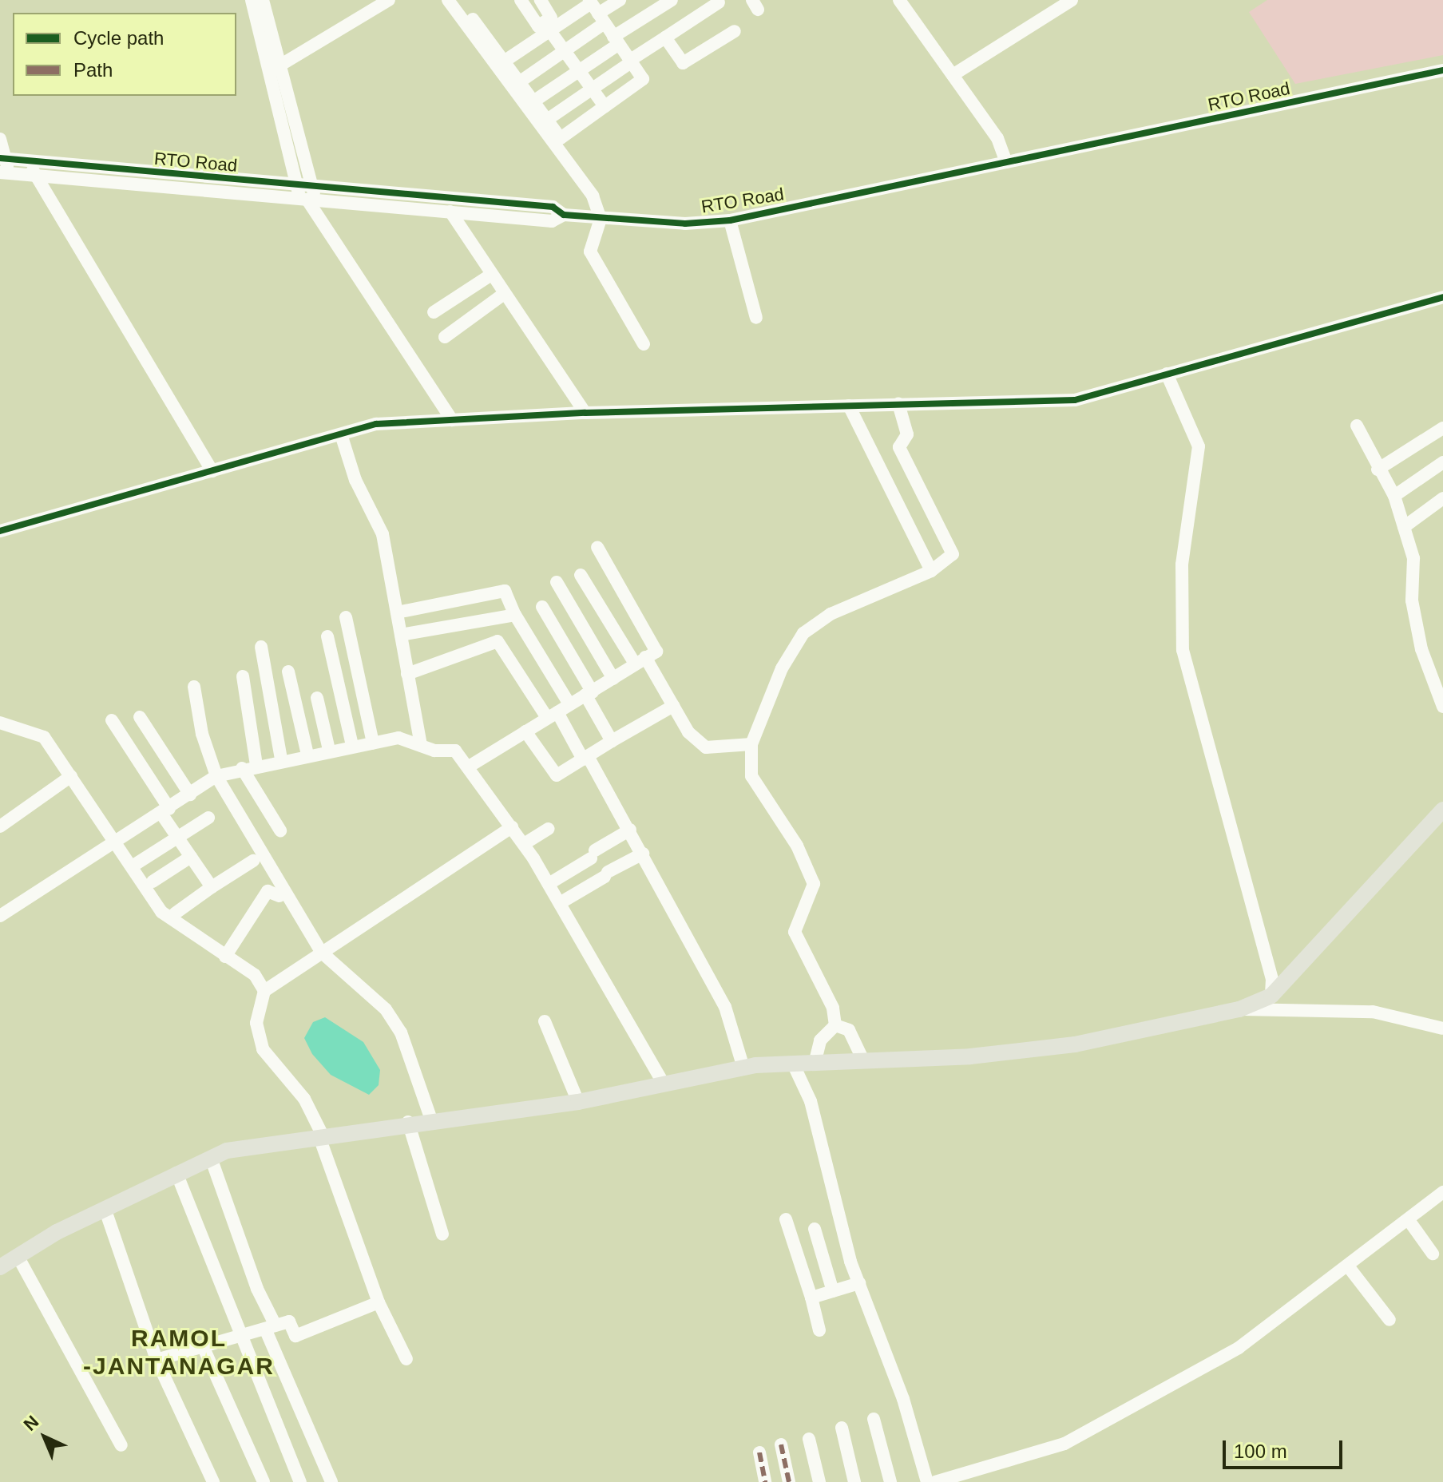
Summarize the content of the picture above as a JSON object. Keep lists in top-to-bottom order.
{
  "streets": {
    "street": ["RTO Road"]
  },
  "districts": ["RAMOL -JANTANAGAR"],
  "legend": ["Cycle path", "Path"],
  "scale_bar": "100 m",
  "north": "top left"
}
